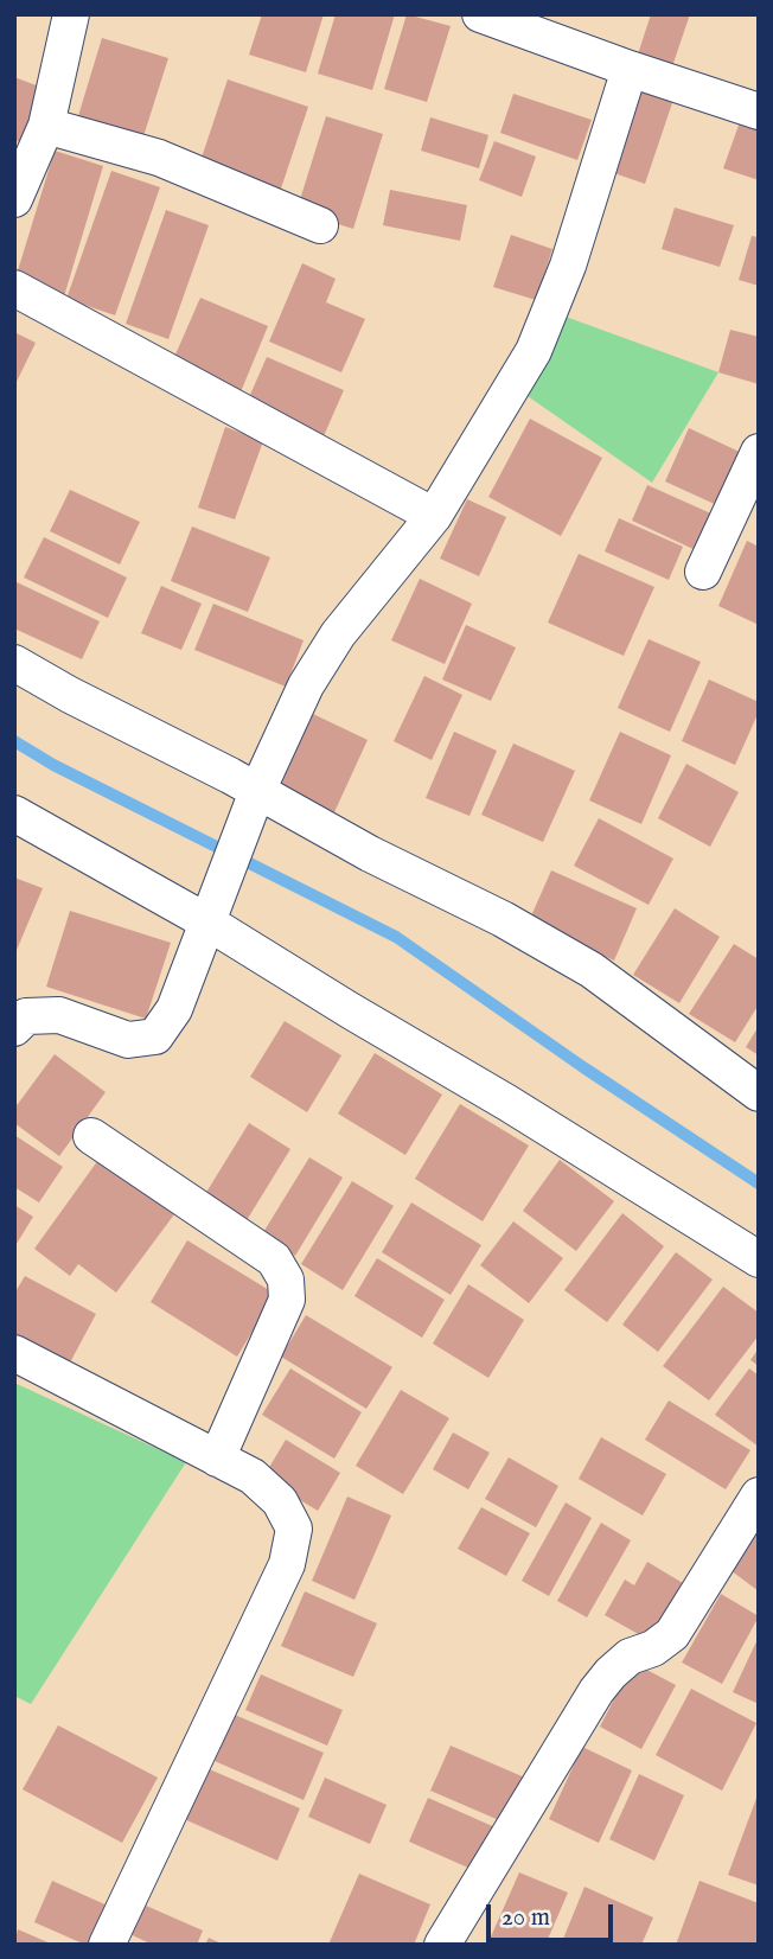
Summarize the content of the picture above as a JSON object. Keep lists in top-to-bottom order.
{
  "scale_bar": "20 m"
}
